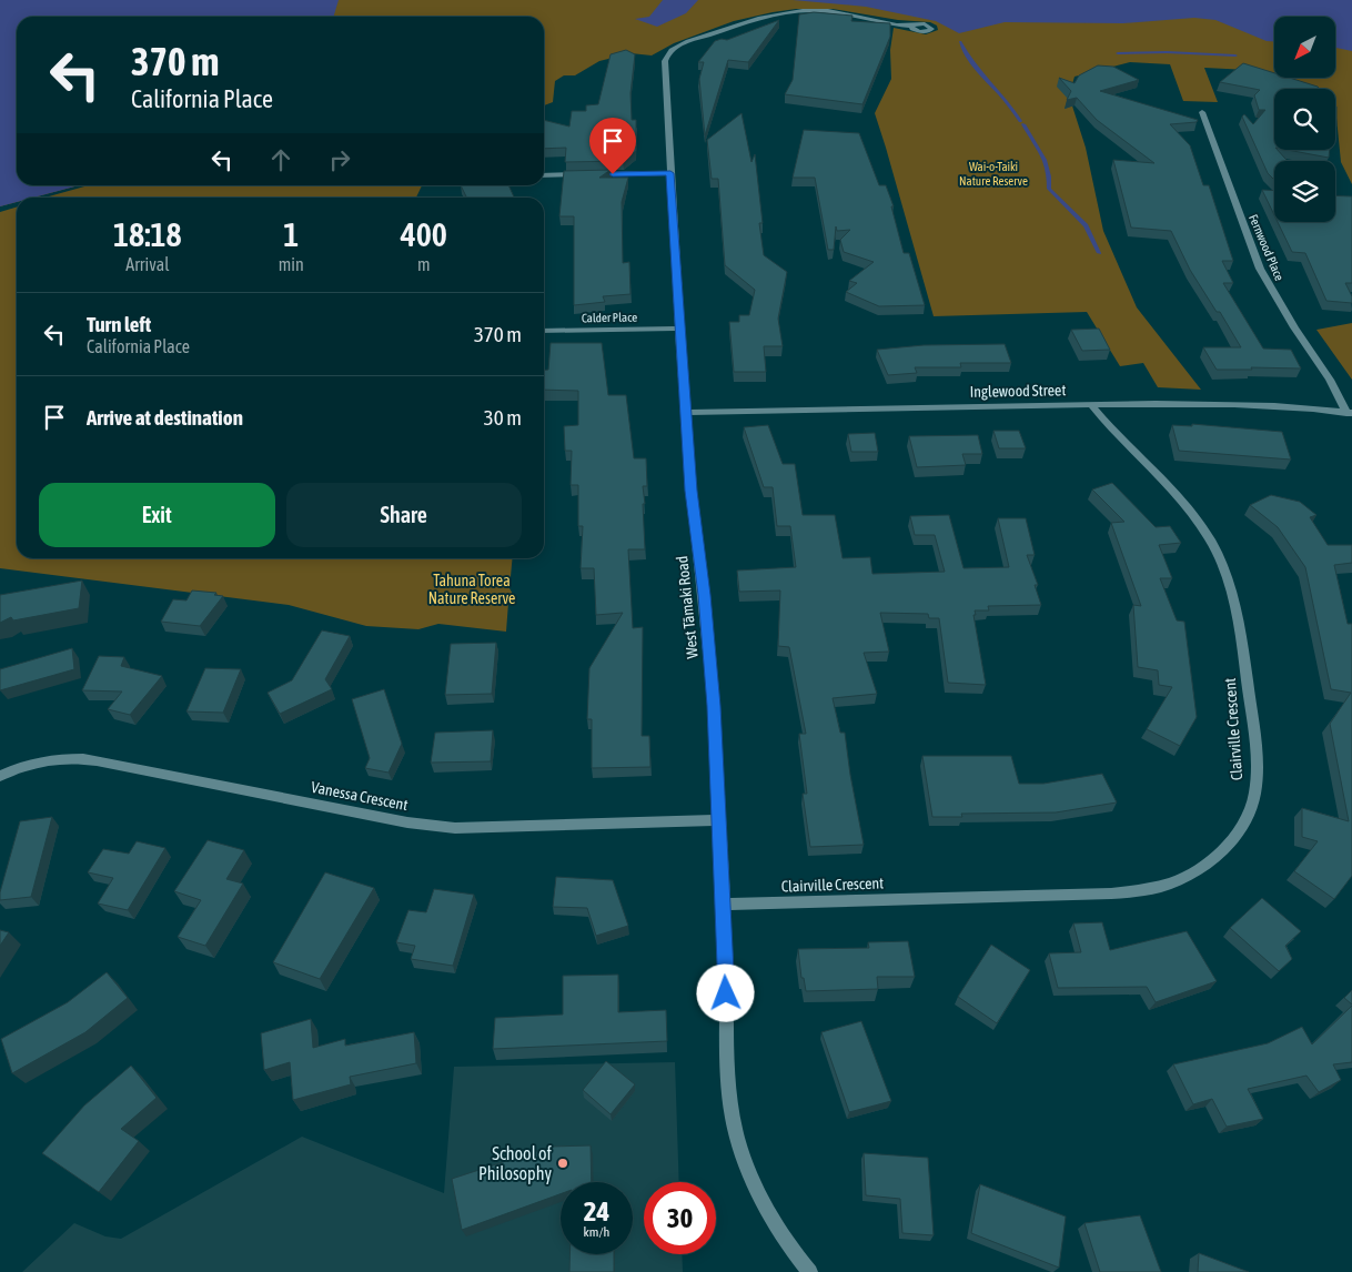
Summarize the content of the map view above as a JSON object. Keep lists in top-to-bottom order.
{
  "streets": {
    "street": [
      "Fernwood Place",
      "Calder Place",
      "Inglewood Street",
      "West Tāmaki Road",
      "Clairville Crescent",
      "Vanessa Crescent"
    ]
  },
  "crossings": [
    ["Fernwood Place", "Inglewood Street"],
    ["Calder Place", "West Tāmaki Road"],
    ["Inglewood Street", "West Tāmaki Road"],
    ["Inglewood Street", "Clairville Crescent"],
    ["West Tāmaki Road", "Clairville Crescent"],
    ["West Tāmaki Road", "Vanessa Crescent"]
  ],
  "parks": ["Wai-o-Taiki Nature Reserve", "Tahuna Torea Nature Reserve"],
  "places": ["School of Philosophy"],
  "north": "bottom left",
  "page": {
    "turn": ["370 m", "California Place"],
    "eta": [
      "18:18",
      "Arrival",
      "1",
      "min",
      "400",
      "m"
    ],
    "list": [
      {
        "name": "Turn left",
        "note": "California Place",
        "value": "370 m"
      },
      {
        "name": "Arrive at destination",
        "value": "30 m"
      }
    ],
    "buttons": ["Exit", "Share"],
    "speed": "24 km/h",
    "limit": "30"
  }
}
